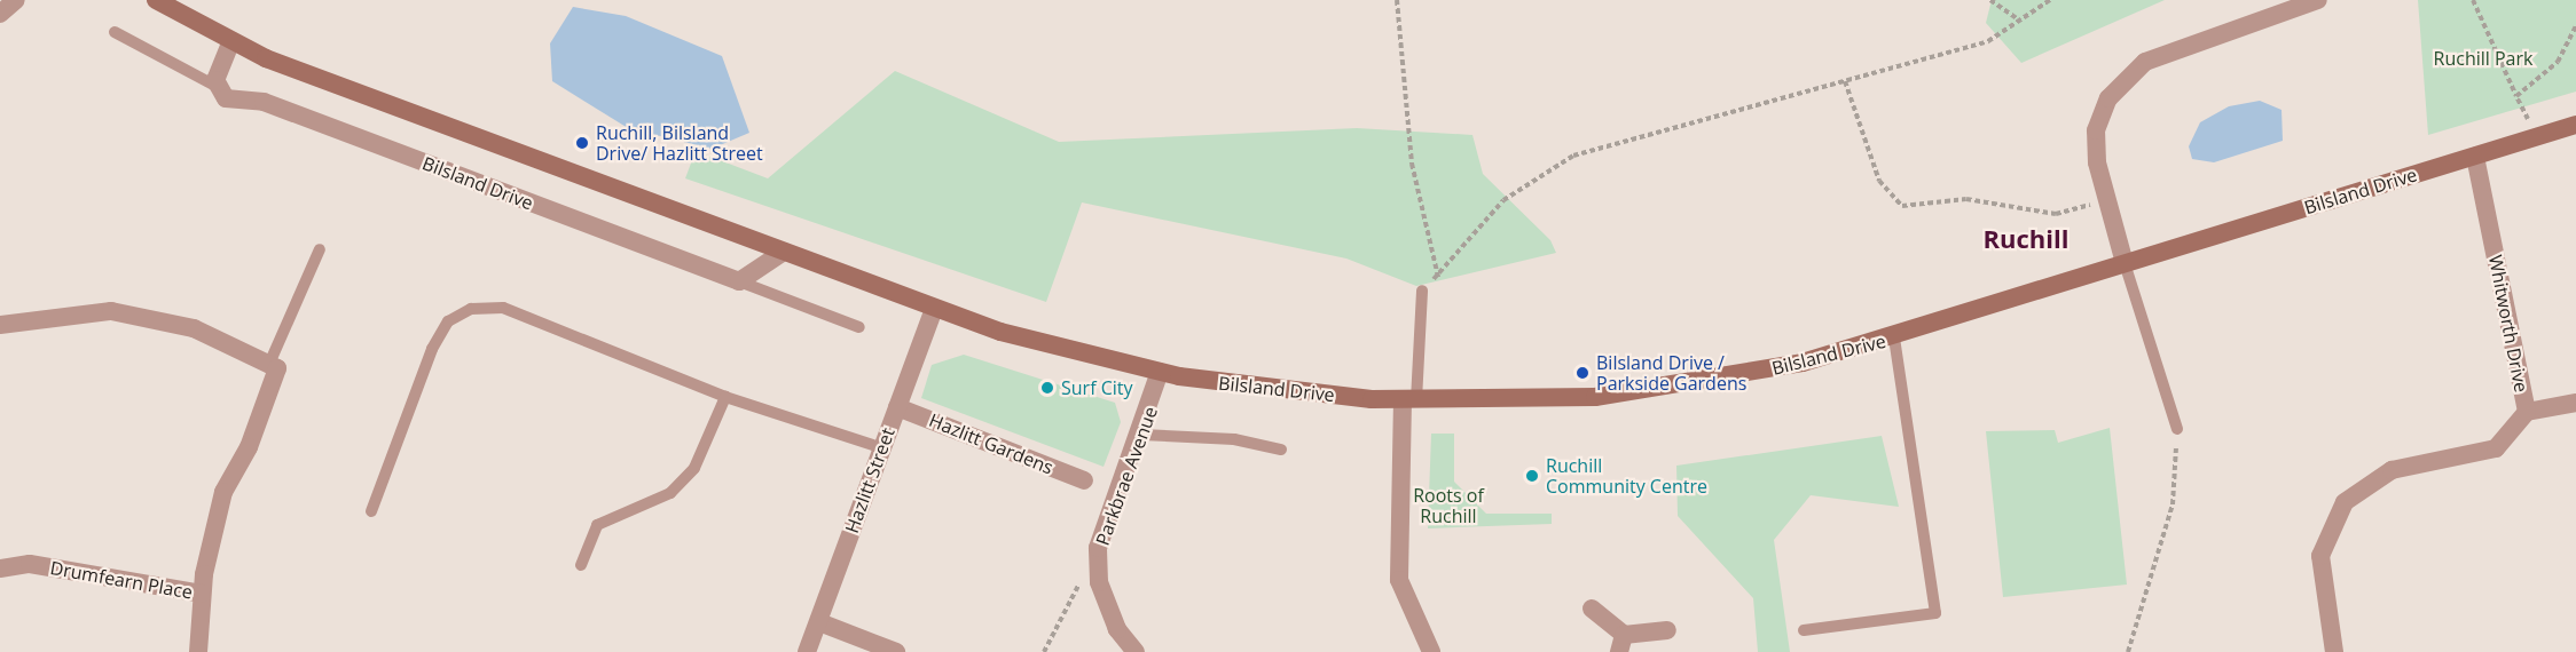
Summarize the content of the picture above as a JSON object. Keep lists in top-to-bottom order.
{
  "streets": {
    "main road": ["Bilsland Drive"],
    "street": [
      "Whitworth Drive",
      "Hazlitt Gardens",
      "Parkbrae Avenue",
      "Hazlitt Street",
      "Drumfearn Place"
    ]
  },
  "crossings": [
    ["Bilsland Drive", "Whitworth Drive"],
    ["Bilsland Drive", "Parkbrae Avenue"],
    ["Bilsland Drive", "Hazlitt Street"],
    ["Hazlitt Gardens", "Hazlitt Street"]
  ],
  "districts": ["Ruchill"],
  "parks": ["Ruchill Park", "Roots of Ruchill"],
  "places": [
    "Ruchill, Bilsland Drive/ Hazlitt Street",
    "Bilsland Drive / Parkside Gardens",
    "Surf City",
    "Ruchill Community Centre"
  ]
}
